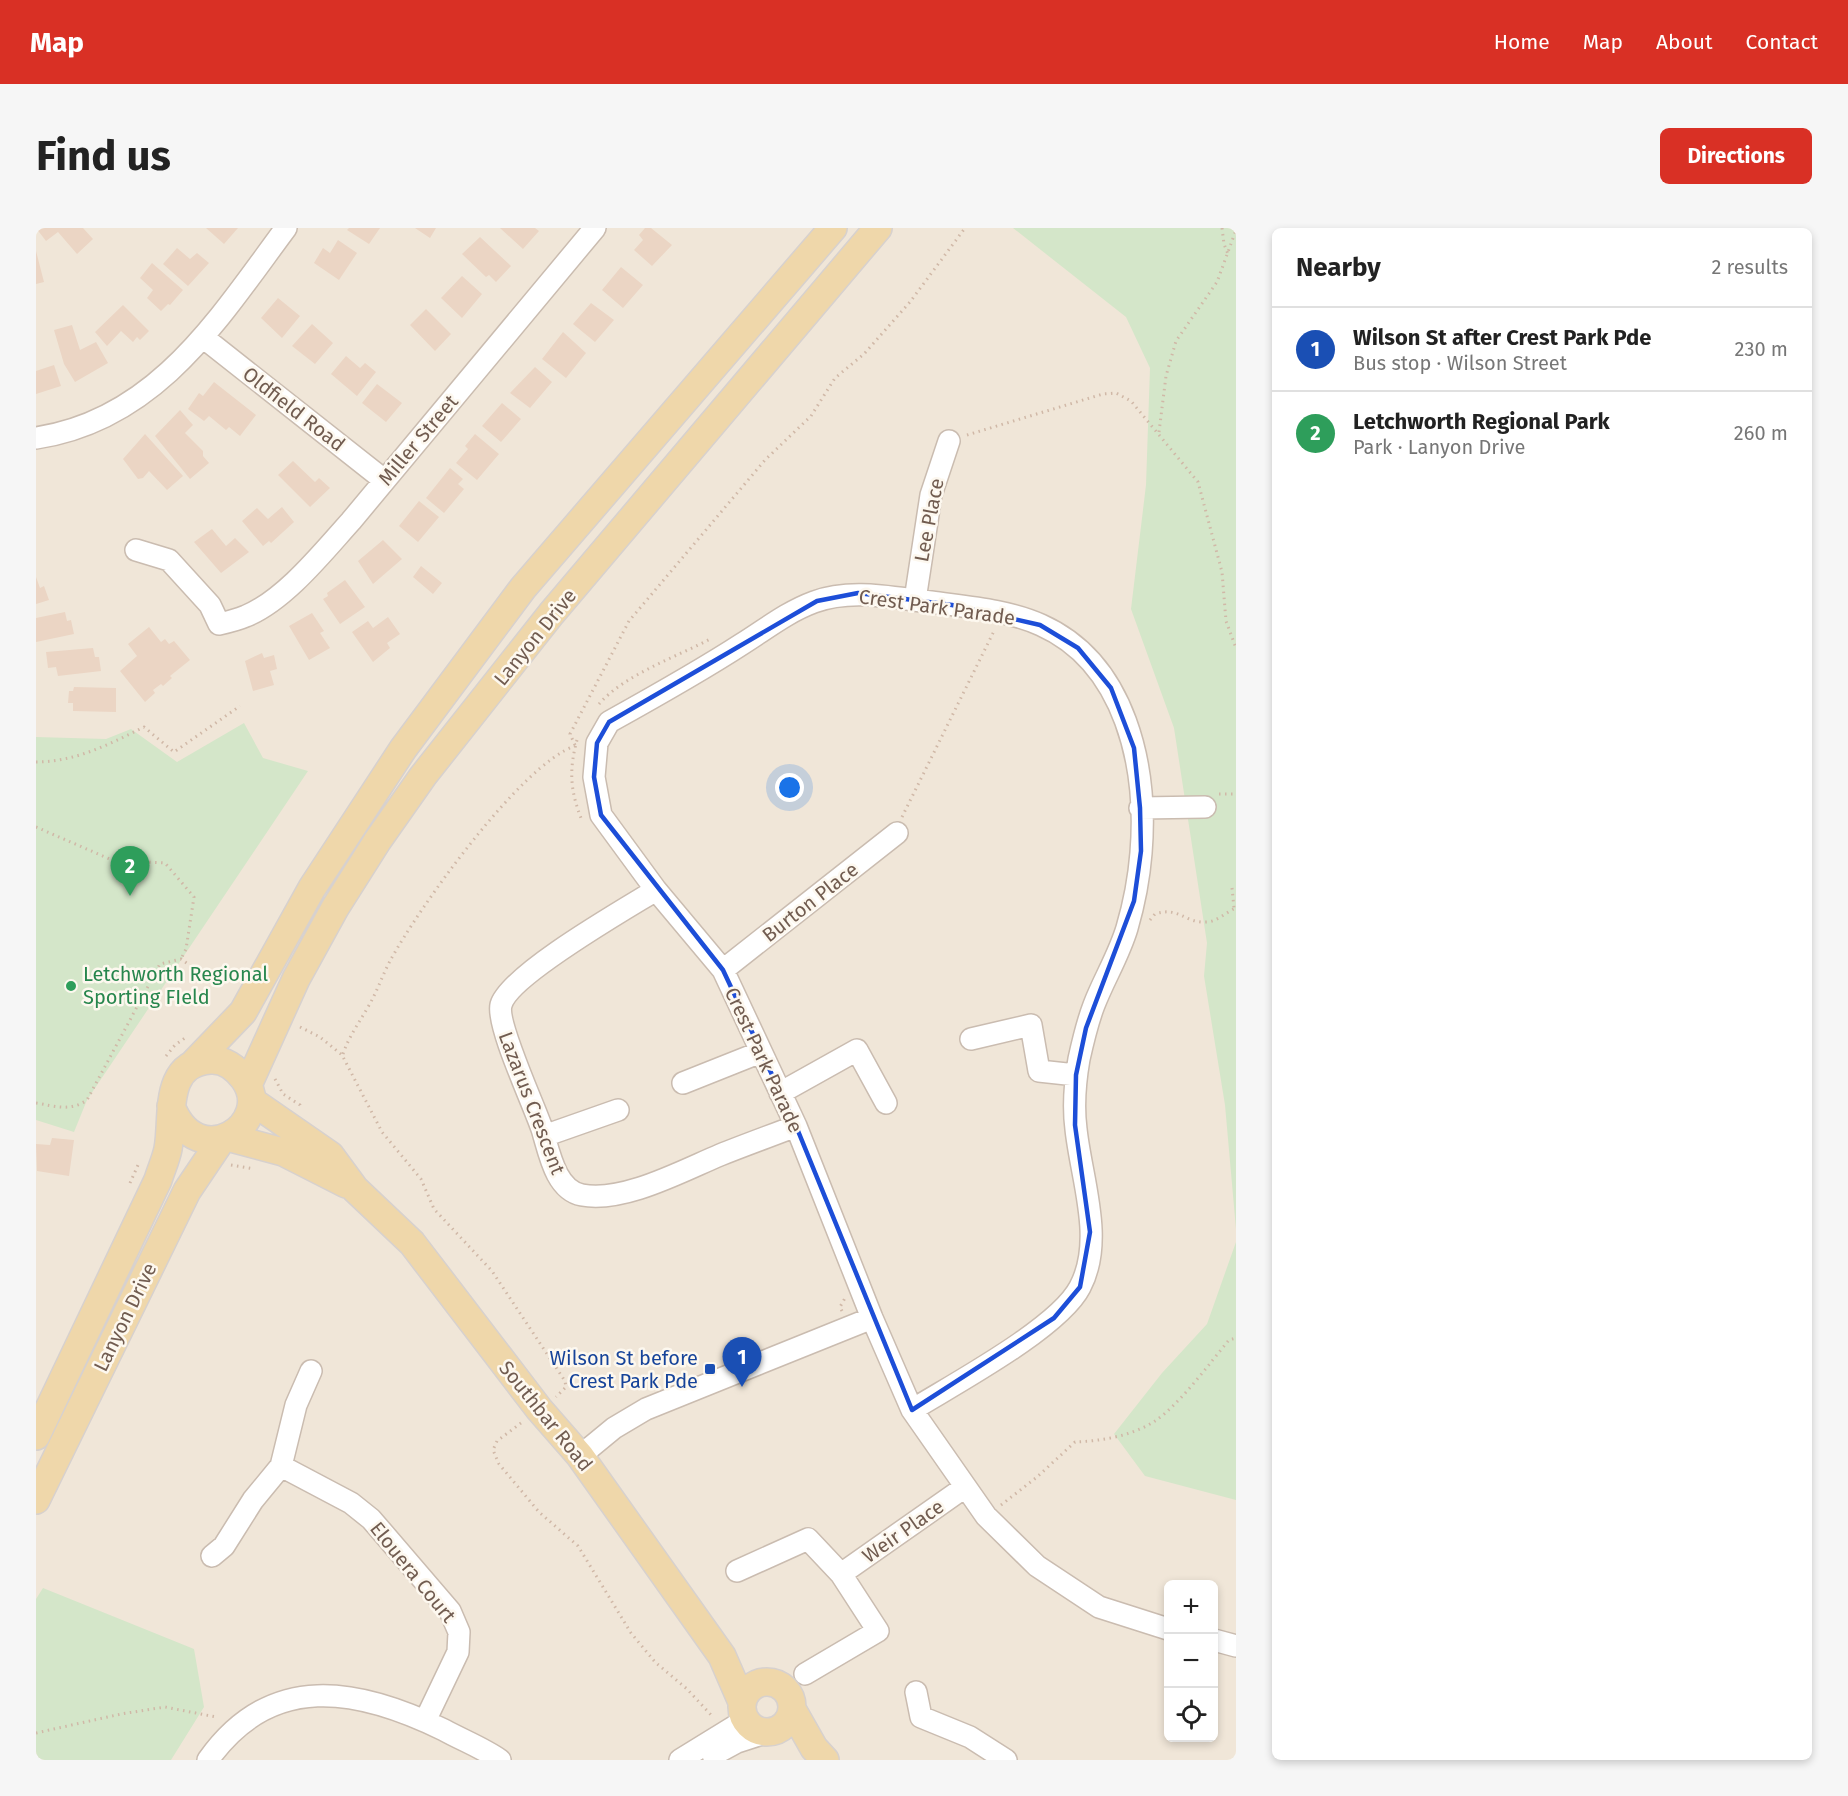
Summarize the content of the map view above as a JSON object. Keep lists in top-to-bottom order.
{
  "streets": {
    "main road": ["Lanyon Drive", "Southbar Road"],
    "street": [
      "Oldfield Road",
      "Miller Street",
      "Lee Place",
      "Crest Park Parade",
      "Burton Place",
      "Lazarus Crescent",
      "Weir Place",
      "Elouera Court"
    ]
  },
  "crossings": [
    ["Oldfield Road", "Miller Street"],
    ["Lee Place", "Crest Park Parade"],
    ["Crest Park Parade", "Burton Place"],
    ["Crest Park Parade", "Lazarus Crescent"],
    ["Crest Park Parade", "Weir Place"],
    ["Lanyon Drive", "Southbar Road"]
  ],
  "places": {
    "other": ["Letchworth Regional Sporting FIeld"],
    "transit": ["Wilson St before Crest Park Pde"]
  },
  "page": {
    "header": "Map",
    "nav": [
      "Home",
      "Map",
      "About",
      "Contact"
    ],
    "buttons": "Directions",
    "title": "Find us",
    "heading": ["Nearby", "2 results"],
    "list": [
      {
        "mark": "1",
        "name": "Wilson St after Crest Park Pde",
        "note": "Bus stop · Wilson Street",
        "value": "230 m"
      },
      {
        "mark": "2",
        "name": "Letchworth Regional Park",
        "note": "Park · Lanyon Drive",
        "value": "260 m"
      }
    ],
    "pins": ["2", "1"],
    "map_buttons": ["+", "−"]
  }
}
